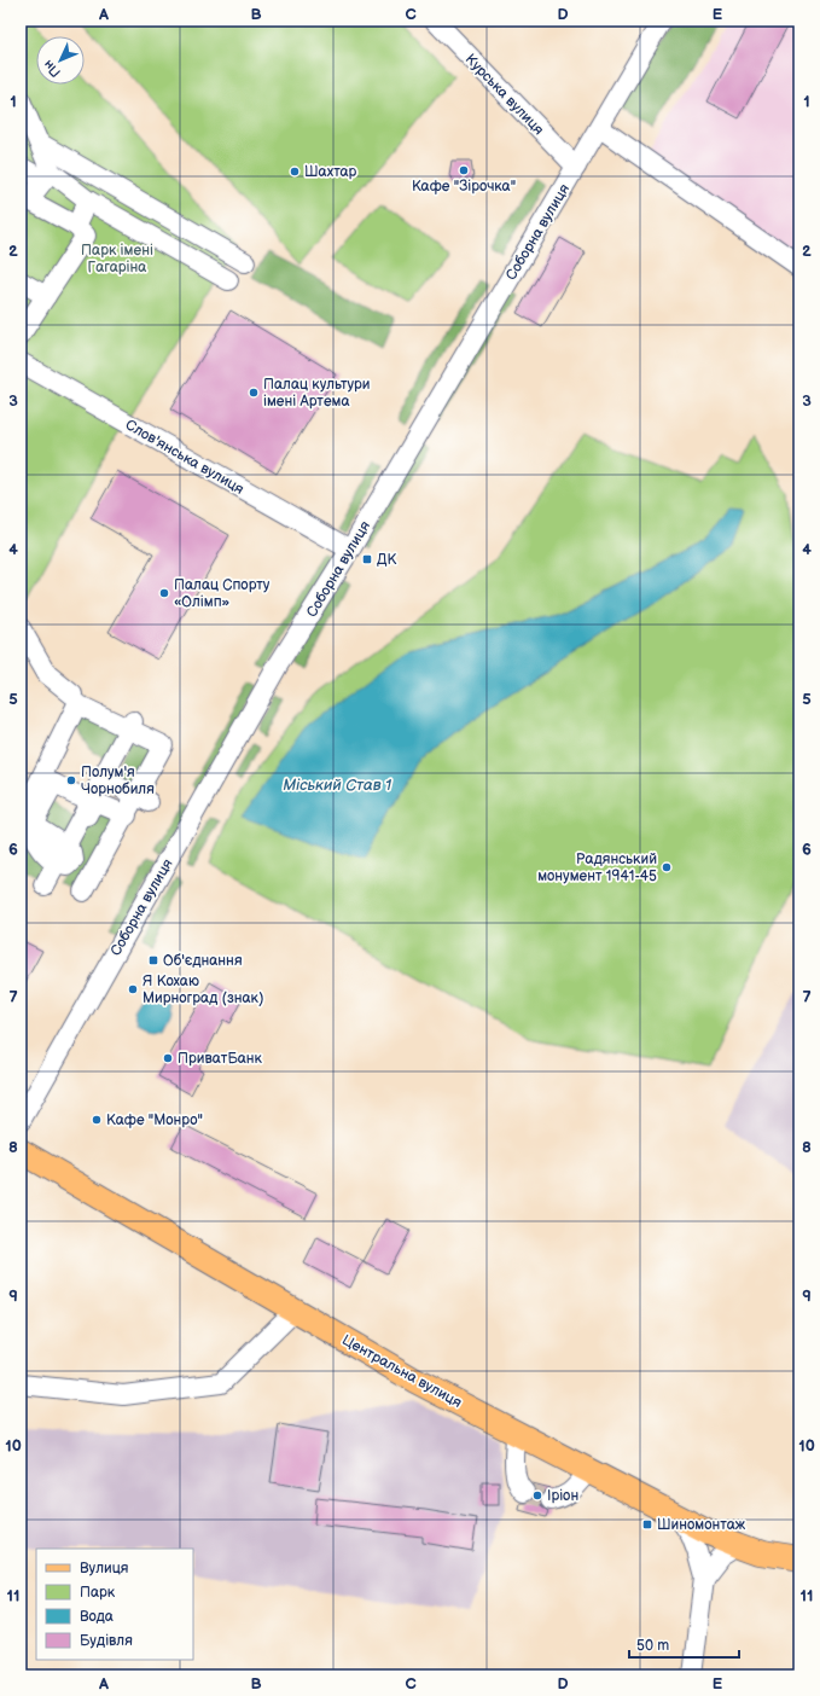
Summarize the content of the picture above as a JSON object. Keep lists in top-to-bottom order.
{
  "streets": {
    "main road": ["Центральна вулиця"],
    "street": ["Курська вулиця", "Соборна вулиця", "Слов'янська вулиця"]
  },
  "crossings": [
    ["Курська вулиця", "Соборна вулиця"],
    ["Соборна вулиця", "Слов'янська вулиця"]
  ],
  "water": ["Міський Став 1"],
  "parks": ["Парк імені Гагаріна"],
  "places": {
    "other": [
      "Кафе \"Зірочка\"",
      "Шахтар",
      "Палац культури імені Артема",
      "Палац Спорту «Олімп»",
      "Полум'я Чорнобиля",
      "Радянський монумент 1941-45",
      "Я Кохаю Мирноград (знак)",
      "ПриватБанк",
      "Кафе \"Монро\"",
      "Іріон"
    ],
    "transit": ["ДК", "Об'єднання", "Шиномонтаж"]
  },
  "legend": [
    "Вулиця",
    "Парк",
    "Вода",
    "Будівля"
  ],
  "scale_bar": "50 m",
  "north": "bottom left",
  "grid": {
    "columns": [
      "A",
      "B",
      "C",
      "D",
      "E"
    ],
    "rows": [
      "1",
      "2",
      "3",
      "4",
      "5",
      "6",
      "7",
      "8",
      "9",
      "10",
      "11"
    ]
  }
}
